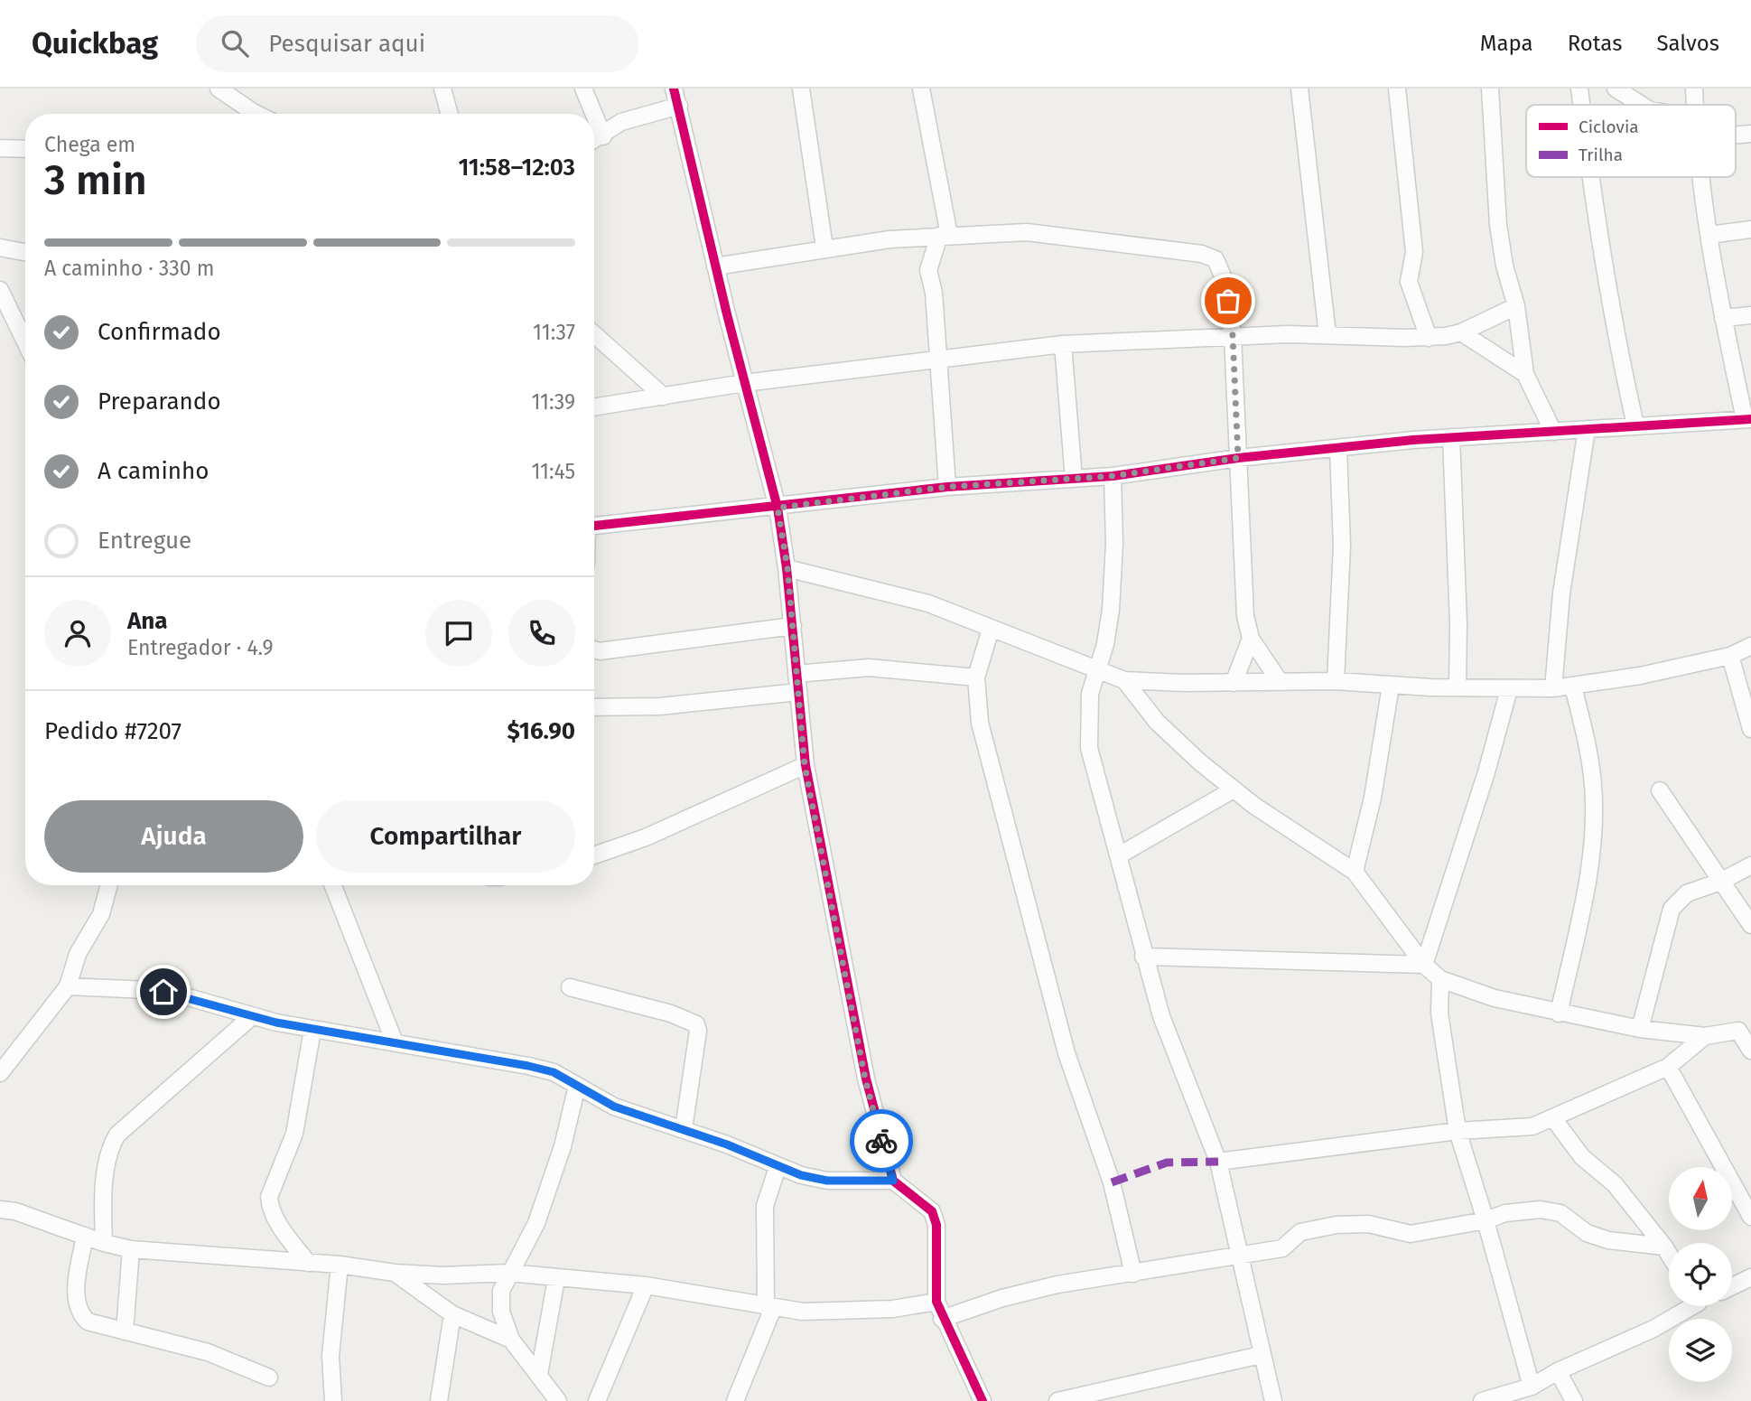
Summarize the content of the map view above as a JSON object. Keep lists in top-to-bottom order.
{
  "legend": ["Ciclovia", "Trilha"],
  "north": "top",
  "page": {
    "header": "Quickbag",
    "search": "Pesquisar aqui",
    "nav": ["Mapa", "Rotas", "Salvos"],
    "heading": ["3 min", "Chega em", "11:58–12:03"],
    "panel": [
      "Ana",
      "Entregador · 4.9",
      "Pedido #7207",
      "$16.90"
    ],
    "bar": "A caminho · 330 m",
    "list": [
      ["Confirmado", "11:37"],
      ["Preparando", "11:39"],
      ["A caminho", "11:45"],
      "Entregue"
    ],
    "buttons": ["Ajuda", "Compartilhar"]
  }
}
